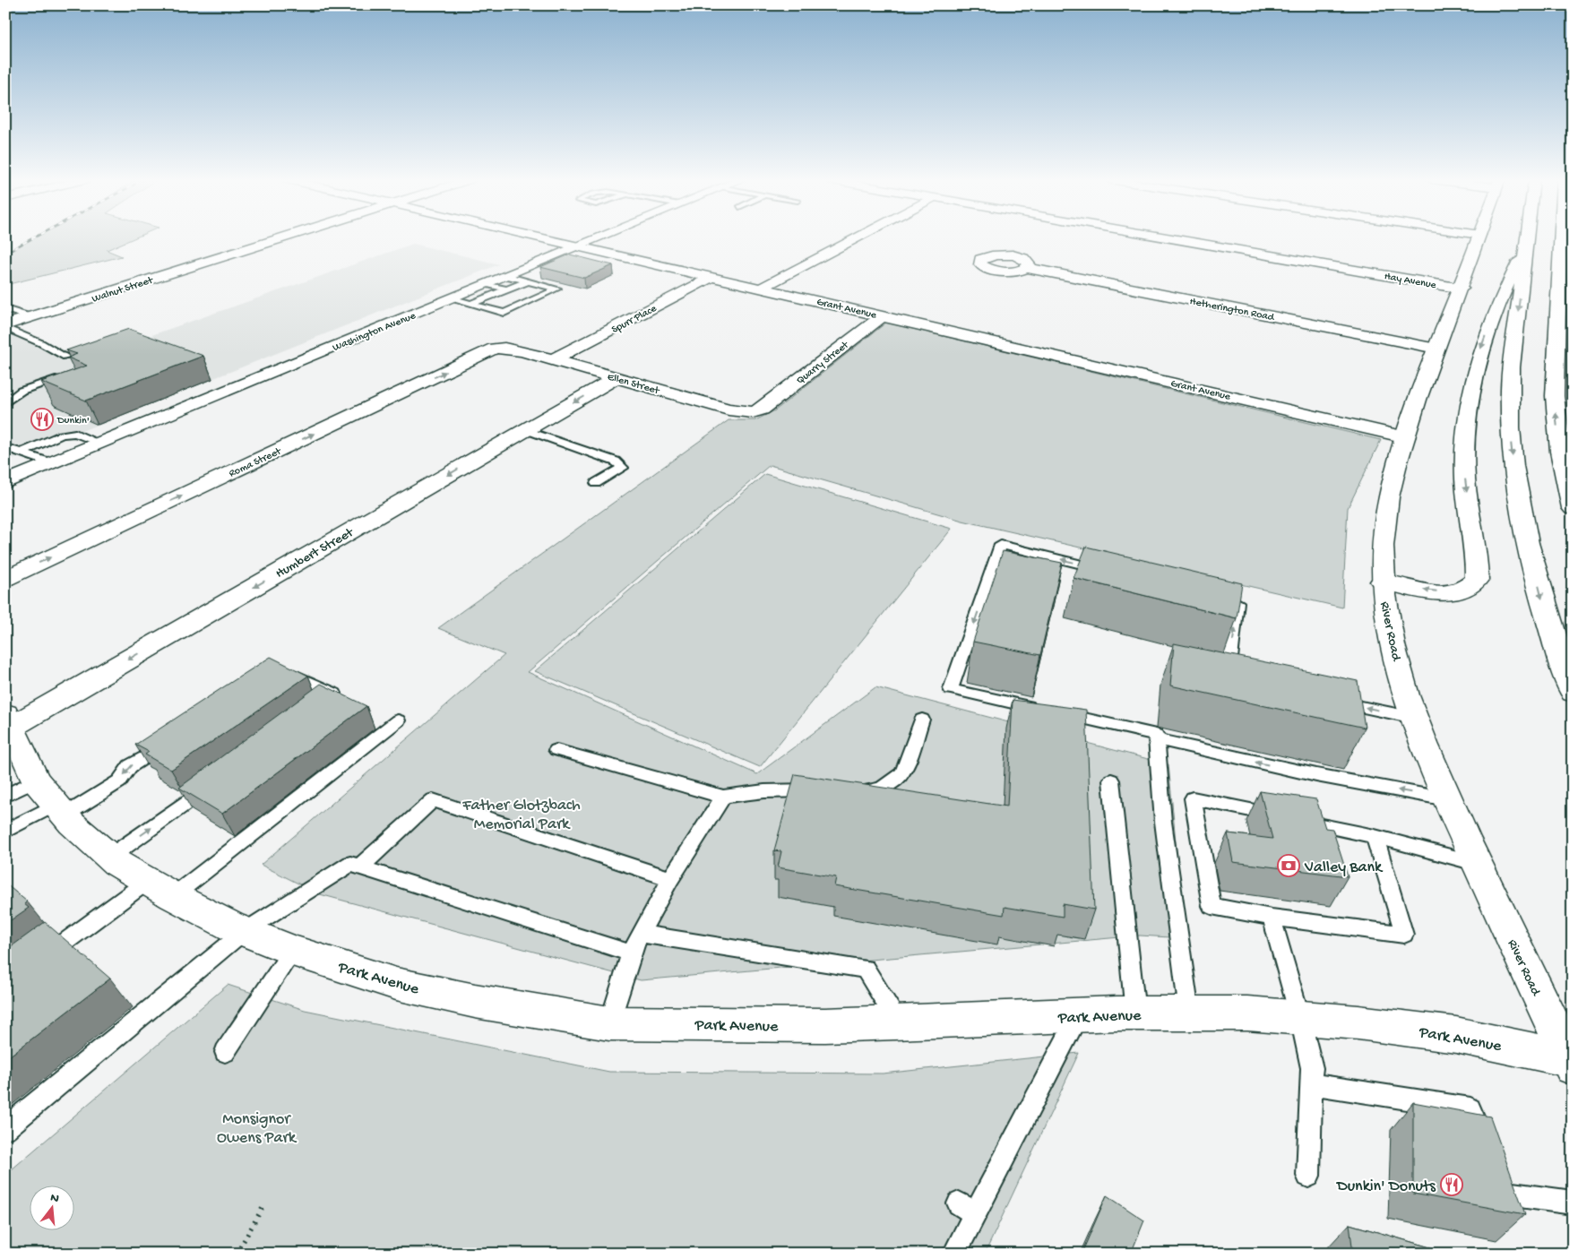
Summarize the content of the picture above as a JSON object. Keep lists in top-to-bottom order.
{
  "streets": {
    "main road": [
      "Hay Avenue",
      "Walnut Street",
      "Grant Avenue",
      "Hetherington Road",
      "Spurr Place",
      "Washington Avenue",
      "Quarry Street",
      "Ellen Street",
      "Roma Street",
      "Humbert Street",
      "River Road",
      "Park Avenue"
    ]
  },
  "crossings": [
    ["Hay Avenue", "River Road"],
    ["Grant Avenue", "Spurr Place"],
    ["Grant Avenue", "Washington Avenue"],
    ["Grant Avenue", "Quarry Street"],
    ["Grant Avenue", "River Road"],
    ["Hetherington Road", "River Road"],
    ["Spurr Place", "Ellen Street"],
    ["Quarry Street", "Ellen Street"],
    ["Ellen Street", "Roma Street"],
    ["Ellen Street", "Humbert Street"],
    ["Humbert Street", "Park Avenue"],
    ["River Road", "Park Avenue"]
  ],
  "one_way": ["Roma Street", "Humbert Street"],
  "parks": ["Father Glotzbach Memorial Park", "Monsignor Owens Park"],
  "places": {
    "restaurant": ["Dunkin'", "Dunkin' Donuts"],
    "bank": ["Valley Bank"]
  },
  "north": "top"
}
